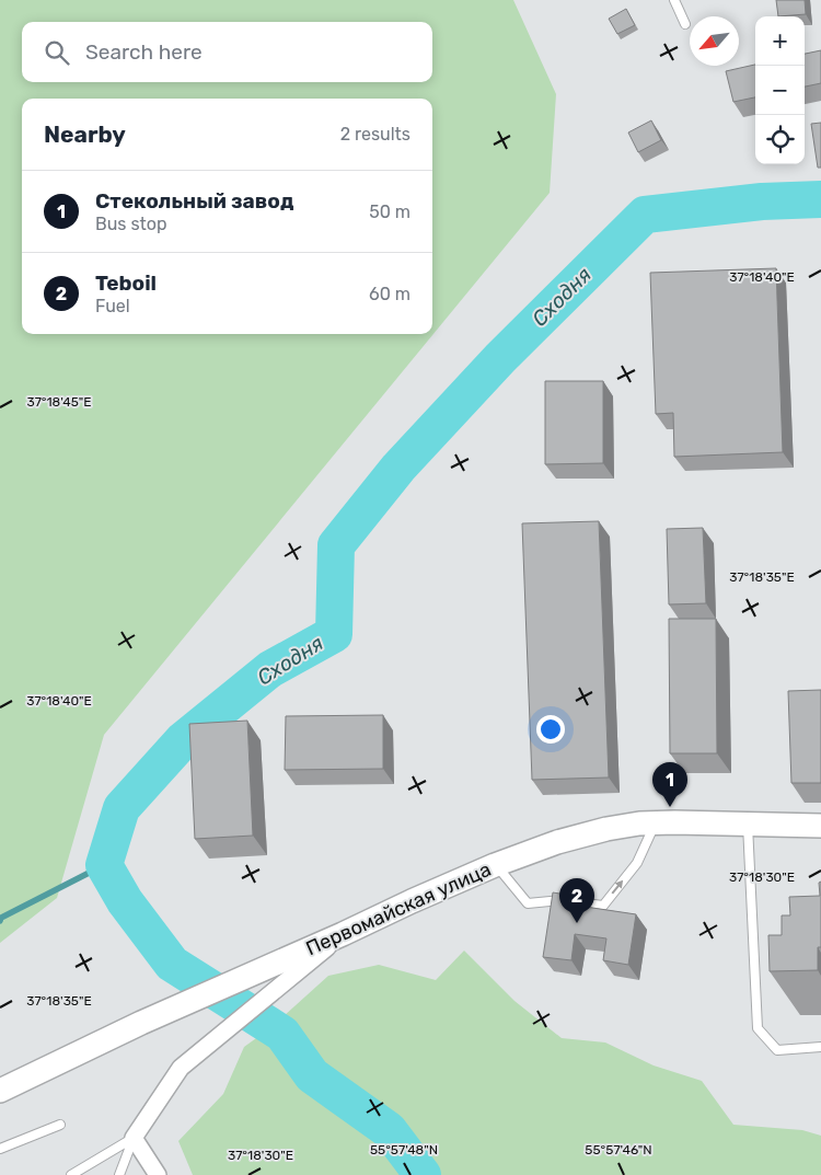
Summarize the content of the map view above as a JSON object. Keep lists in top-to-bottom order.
{
  "streets": {
    "main road": ["Первомайская улица"]
  },
  "water": ["Сходня"],
  "north": "bottom left",
  "page": {
    "map_buttons": ["+", "−"],
    "search": "Search here",
    "heading": ["Nearby", "2 results"],
    "list": [
      {
        "mark": "1",
        "name": "Стекольный завод",
        "note": "Bus stop",
        "value": "50 m"
      },
      {
        "mark": "2",
        "name": "Teboil",
        "note": "Fuel",
        "value": "60 m"
      }
    ],
    "pins": ["1", "2"]
  },
  "coordinates": [
    "37°18'40\"E",
    "37°18'45\"E",
    "37°18'35\"E",
    "37°18'30\"E",
    "55°57'48\"N",
    "55°57'46\"N"
  ]
}
